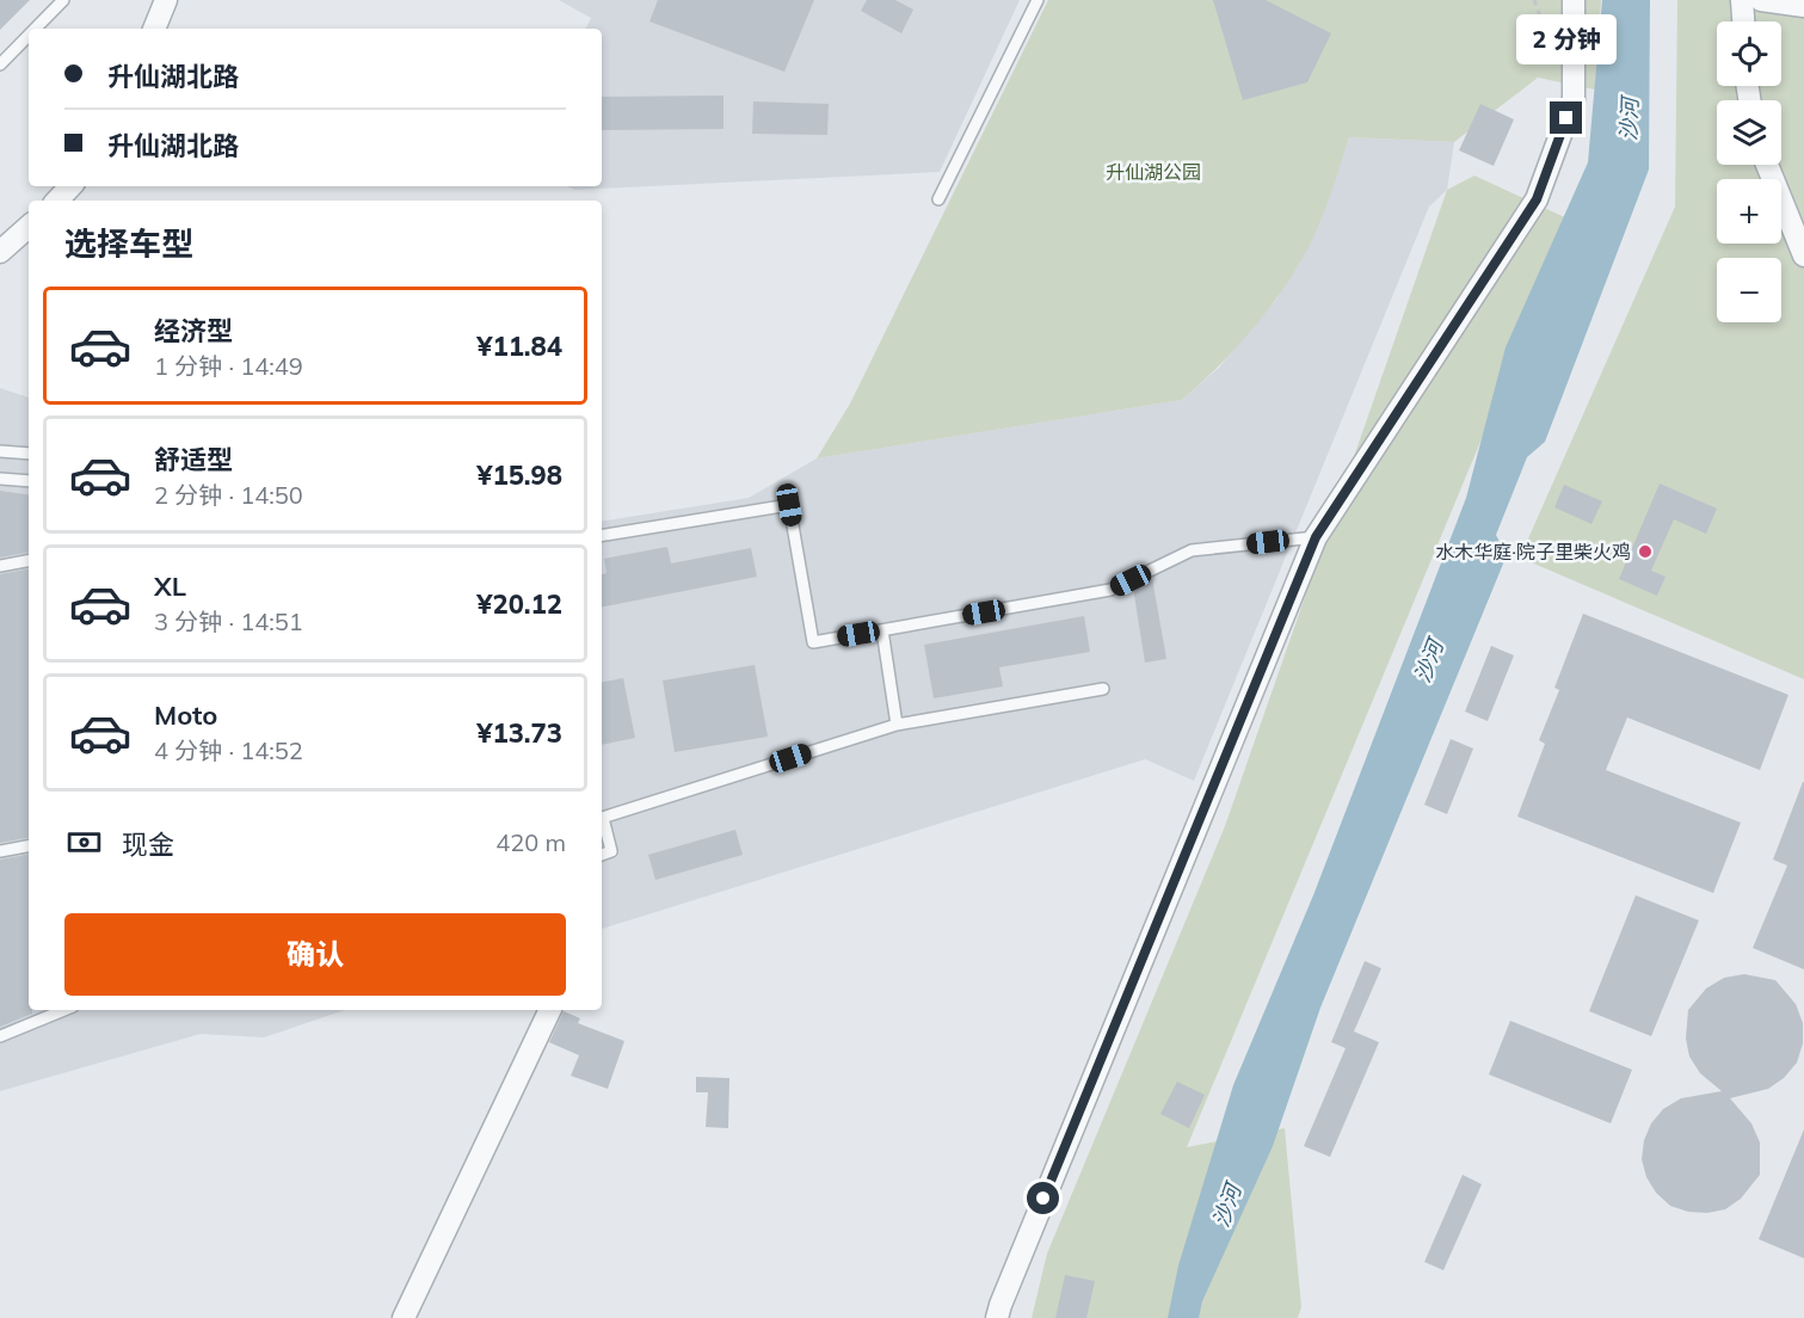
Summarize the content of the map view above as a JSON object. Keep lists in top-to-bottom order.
{
  "water": ["沙河"],
  "parks": ["升仙湖公园"],
  "places": ["水木华庭·院子里柴火鸡"],
  "page": {
    "bubble": "2 分钟",
    "map_buttons": ["+", "−"],
    "banner": ["升仙湖北路", "升仙湖北路"],
    "heading": "选择车型",
    "list": [
      {
        "name": "经济型",
        "note": "1 分钟 · 14:49",
        "value": "¥11.84"
      },
      {
        "name": "舒适型",
        "note": "2 分钟 · 14:50",
        "value": "¥15.98"
      },
      {
        "name": "XL",
        "note": "3 分钟 · 14:51",
        "value": "¥20.12"
      },
      {
        "name": "Moto",
        "note": "4 分钟 · 14:52",
        "value": "¥13.73"
      }
    ],
    "pay": ["现金", "420 m"],
    "buttons": "确认"
  }
}
